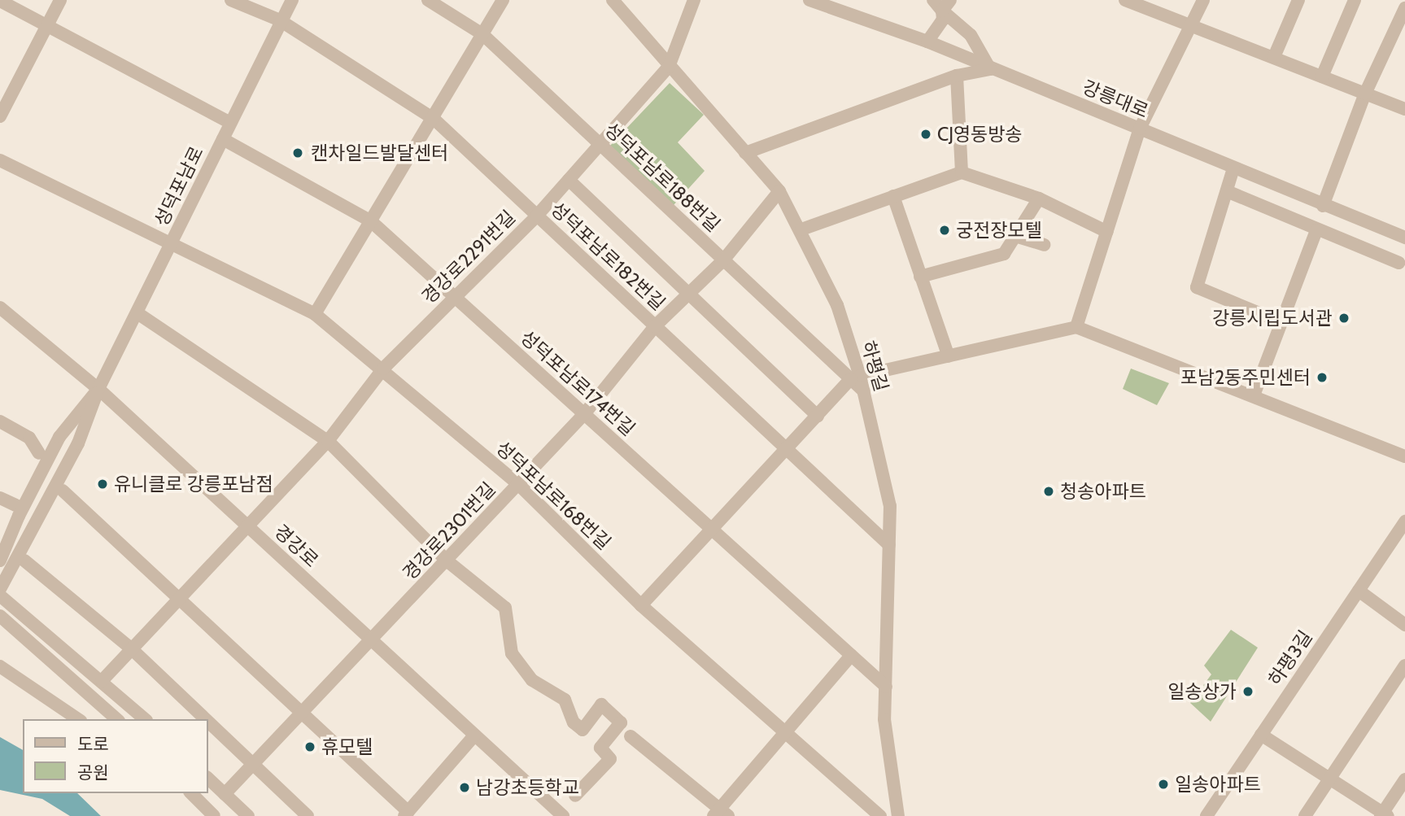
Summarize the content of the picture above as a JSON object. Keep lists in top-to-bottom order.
{
  "streets": {
    "street": [
      "강릉대로",
      "성덕포남로188번길",
      "성덕포남로",
      "성덕포남로182번길",
      "경강로2291번길",
      "하평길",
      "성덕포남로174번길",
      "성덕포남로168번길",
      "경강로2301번길",
      "경강로",
      "하평3길"
    ]
  },
  "crossings": [
    ["성덕포남로188번길", "경강로2291번길"],
    ["성덕포남로188번길", "하평길"],
    ["성덕포남로188번길", "경강로2301번길"],
    ["성덕포남로", "성덕포남로182번길"],
    ["성덕포남로", "성덕포남로174번길"],
    ["성덕포남로", "성덕포남로168번길"],
    ["성덕포남로", "경강로"],
    ["성덕포남로182번길", "경강로2291번길"],
    ["성덕포남로182번길", "하평길"],
    ["성덕포남로182번길", "경강로2301번길"],
    ["경강로2291번길", "하평길"],
    ["경강로2291번길", "성덕포남로174번길"],
    ["경강로2291번길", "성덕포남로168번길"],
    ["경강로2291번길", "경강로"],
    ["하평길", "성덕포남로174번길"],
    ["하평길", "경강로2301번길"],
    ["성덕포남로174번길", "경강로2301번길"],
    ["성덕포남로168번길", "경강로2301번길"],
    ["경강로2301번길", "경강로"]
  ],
  "places": [
    "CJ영동방송",
    "캔차일드발달센터",
    "궁전장모텔",
    "강릉시립도서관",
    "포남2동주민센터",
    "유니클로 강릉포남점",
    "청송아파트",
    "일송상가",
    "휴모텔",
    "일송아파트",
    "남강초등학교"
  ],
  "legend": ["도로", "공원"]
}
